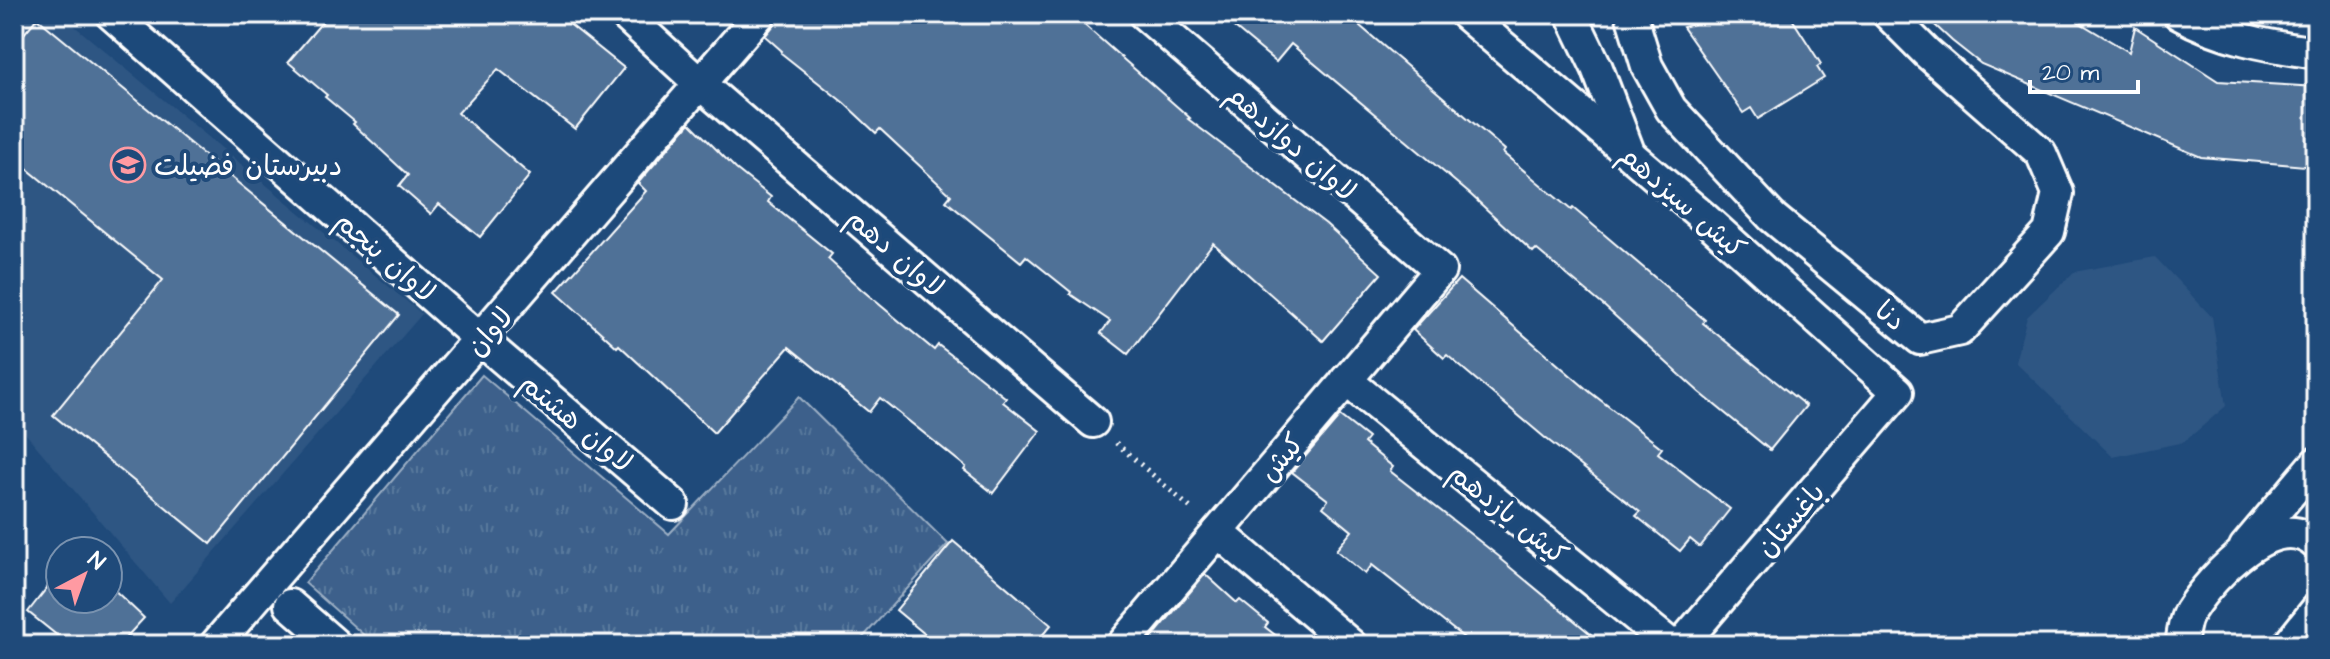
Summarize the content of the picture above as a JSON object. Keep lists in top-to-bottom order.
{
  "streets": {
    "street": [
      "لاوان دوازدهم",
      "کیش سیزدهم",
      "لاوان دهم",
      "لاوان پنجم",
      "دنا",
      "لاوان",
      "لاوان هشتم",
      "کیش",
      "کیش یازدهم",
      "باغستان"
    ]
  },
  "crossings": [
    ["لاوان دوازدهم", "کیش"],
    ["کیش سیزدهم", "باغستان"],
    ["لاوان دهم", "لاوان"],
    ["لاوان پنجم", "لاوان"],
    ["لاوان پنجم", "لاوان هشتم"],
    ["لاوان", "لاوان هشتم"],
    ["کیش", "کیش یازدهم"]
  ],
  "places": {
    "school or university": ["دبیرستان فضیلت"]
  },
  "scale_bar": "20 m",
  "north": "top right"
}
